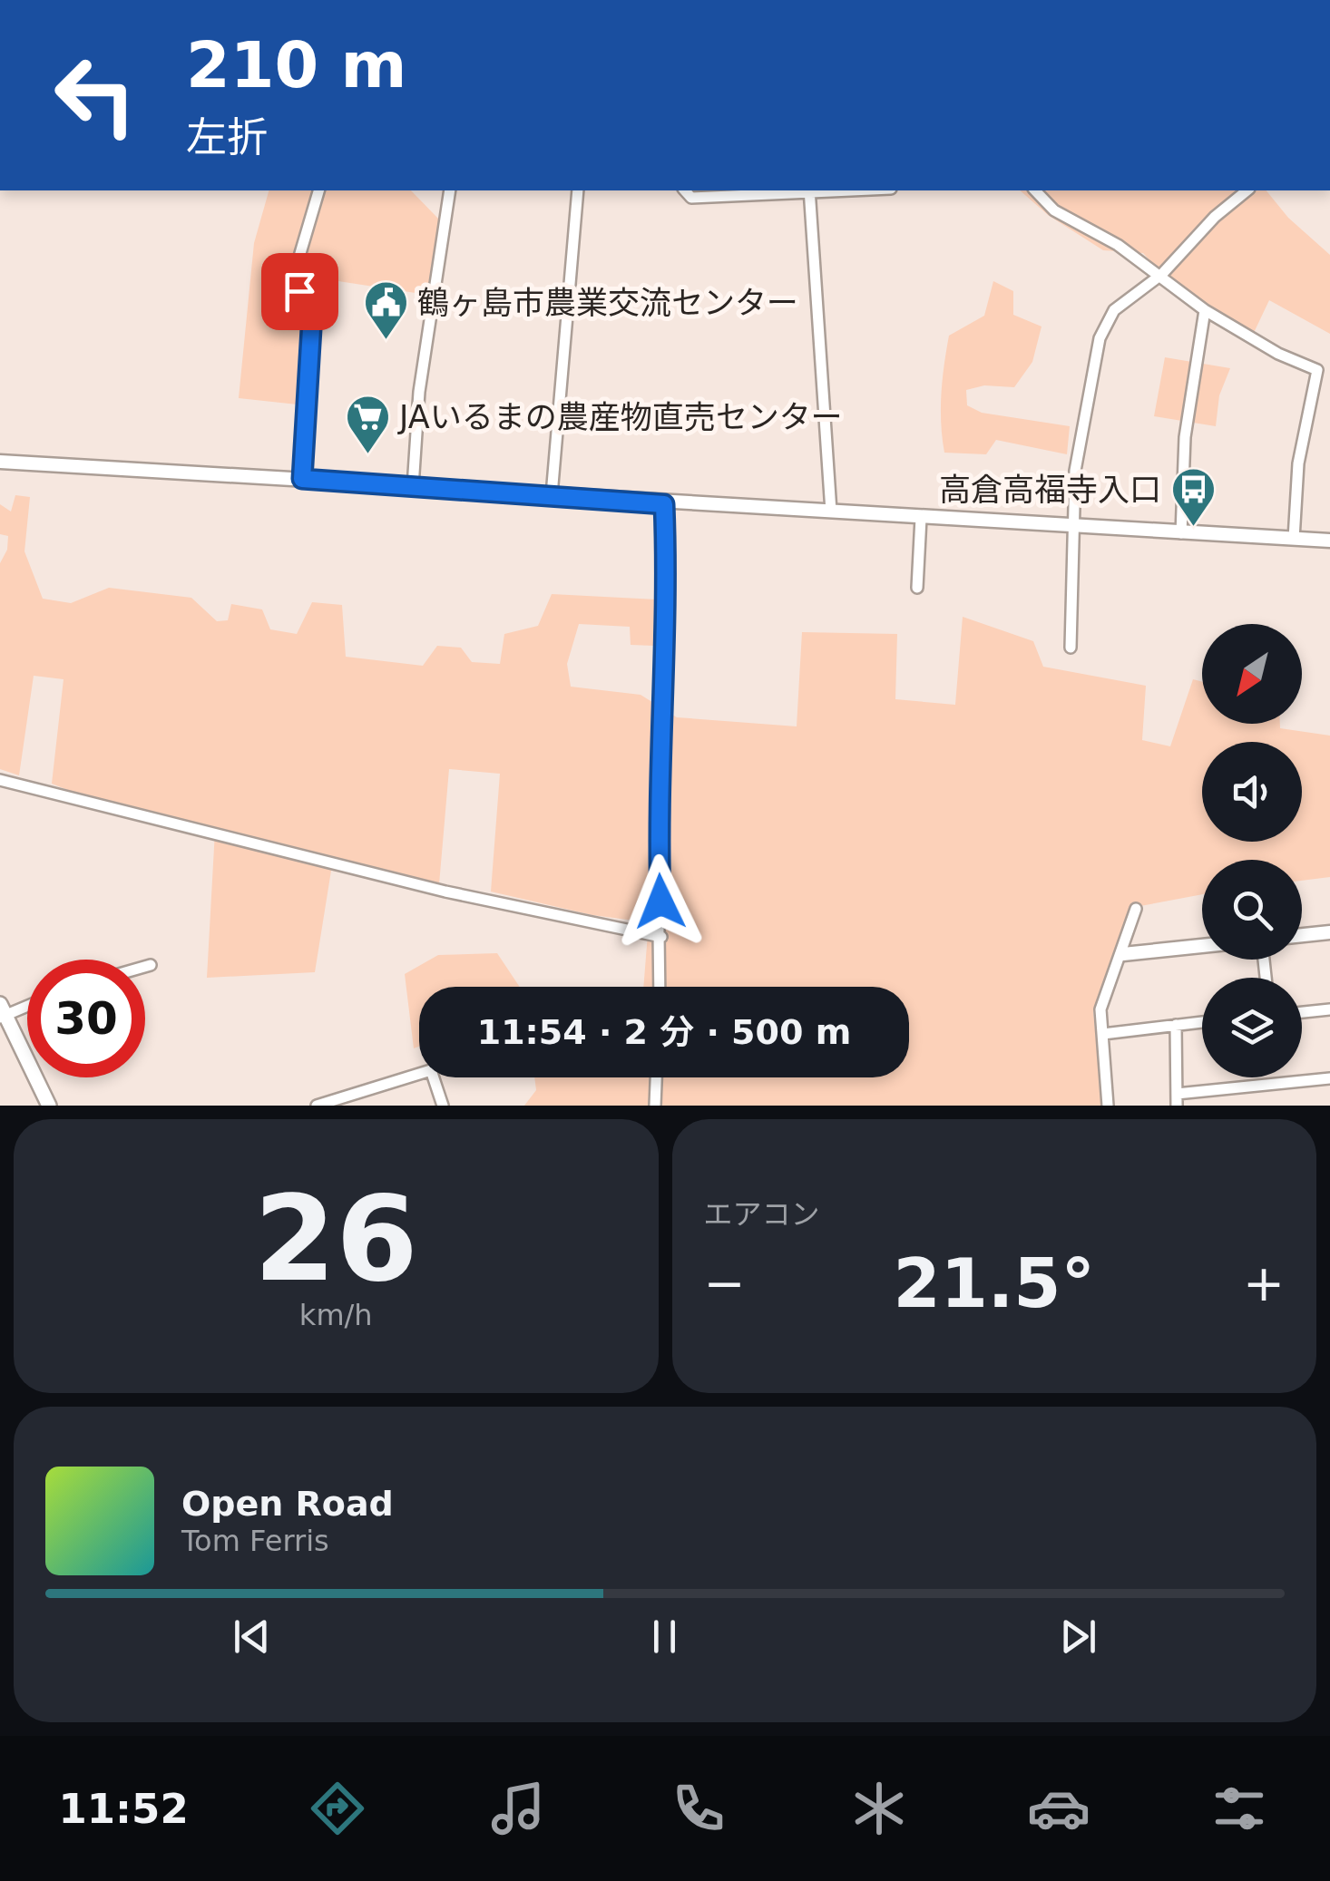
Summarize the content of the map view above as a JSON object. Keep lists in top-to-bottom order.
{
  "places": {
    "public building": ["鶴ヶ島市農業交流センター"],
    "supermarket": ["JAいるまの農産物直売センター"],
    "bus stop": ["高倉高福寺入口"]
  },
  "north": "bottom left",
  "page": {
    "turn": ["210 m", "左折"],
    "limit": "30",
    "trip": "11:54 · 2 分 · 500 m",
    "tile": [
      ["26", "km/h"],
      "エアコン"
    ],
    "heat": ["−", "21.5°", "+"],
    "song": ["Open Road", "Tom Ferris"],
    "tabs": "11:52"
  }
}
